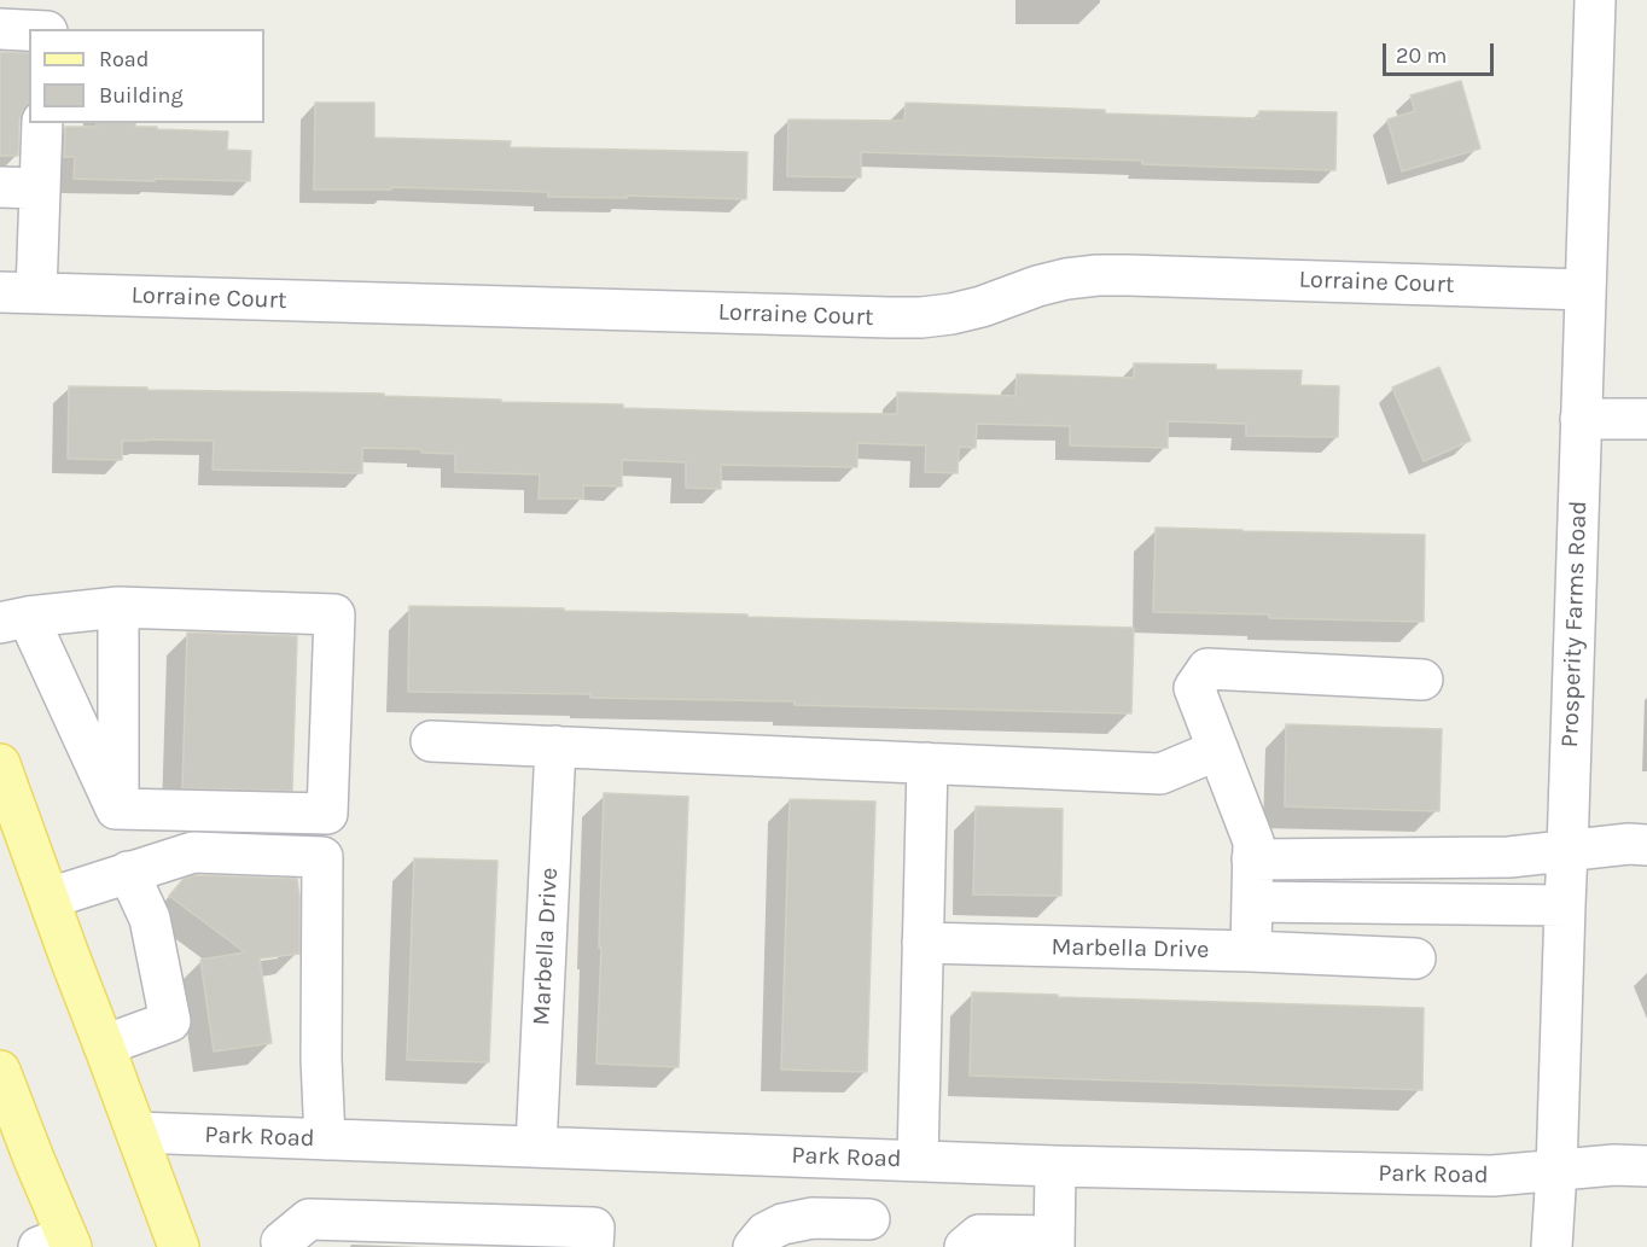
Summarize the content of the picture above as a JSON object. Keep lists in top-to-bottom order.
{
  "streets": {
    "street": [
      "Lorraine Court",
      "Prosperity Farms Road",
      "Marbella Drive",
      "Park Road"
    ]
  },
  "crossings": [
    ["Lorraine Court", "Prosperity Farms Road"],
    ["Prosperity Farms Road", "Park Road"],
    ["Marbella Drive", "Park Road"]
  ],
  "legend": ["Road", "Building"],
  "scale_bar": "20 m"
}
